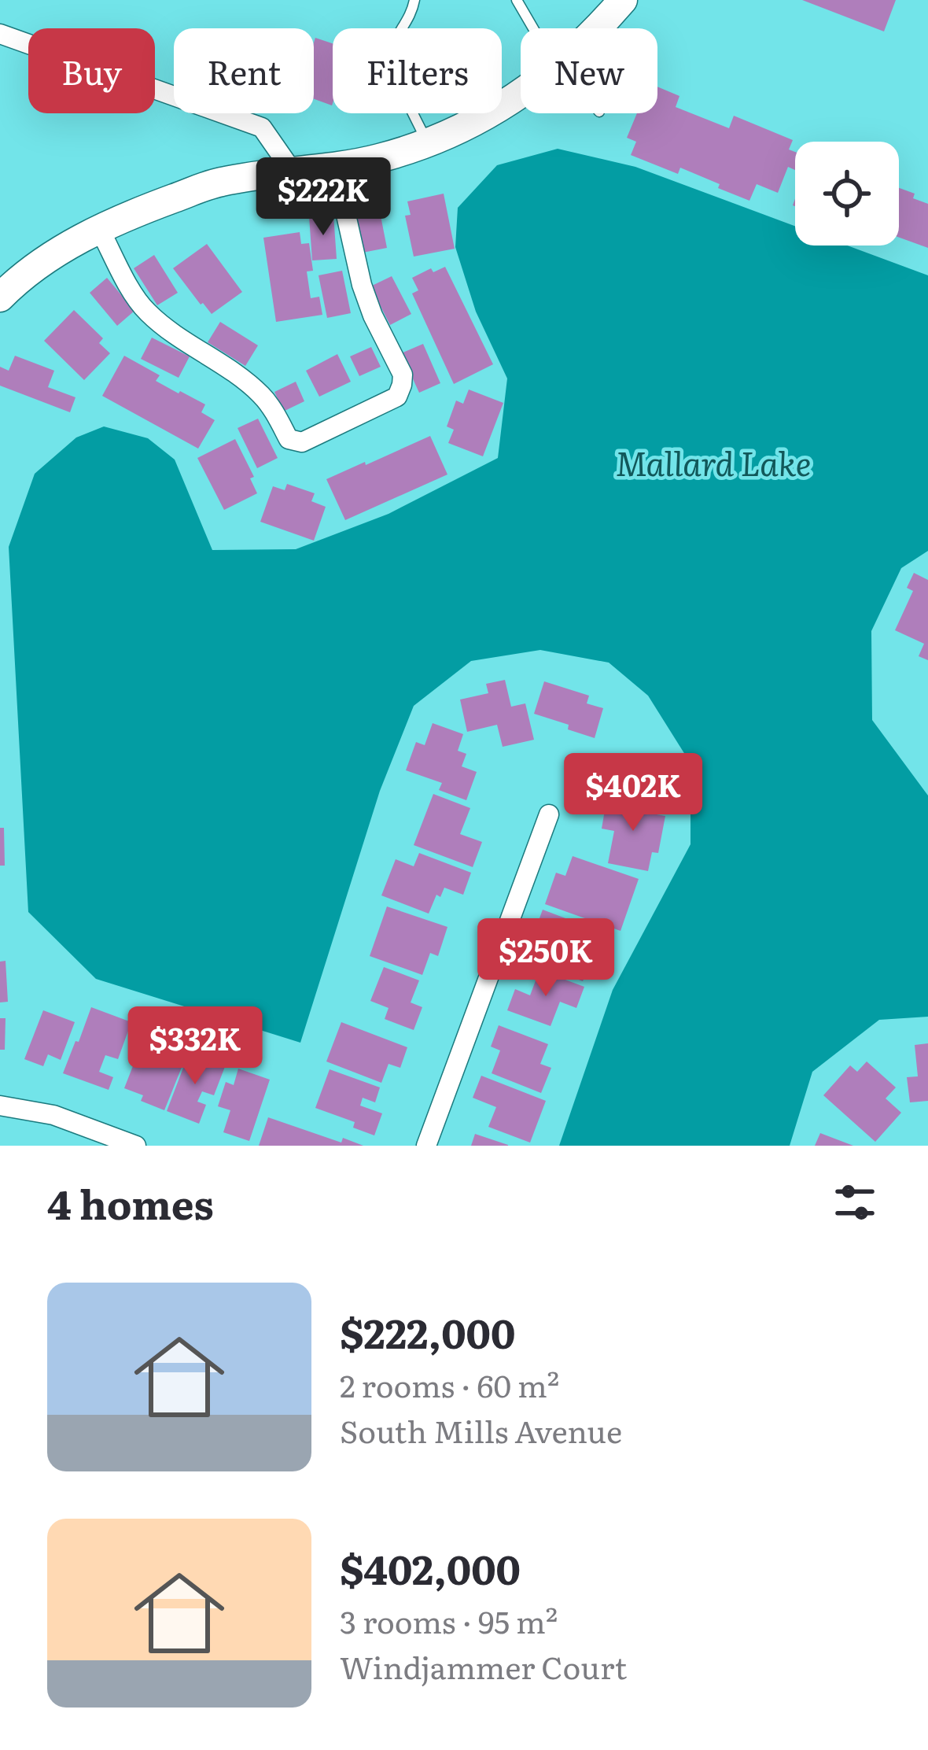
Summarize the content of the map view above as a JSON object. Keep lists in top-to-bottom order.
{
  "water": ["Mallard Lake"],
  "page": {
    "chip": [
      "Buy",
      "Rent",
      "Filters",
      "New"
    ],
    "price": [
      "$222K",
      "$402K",
      "$250K",
      "$332K"
    ],
    "heading": "4 homes",
    "list": [
      {
        "name": "$222,000",
        "note": "2 rooms · 60 m² · South Mills Avenue"
      },
      {
        "name": "$402,000",
        "note": "3 rooms · 95 m² · Windjammer Court"
      }
    ]
  }
}
